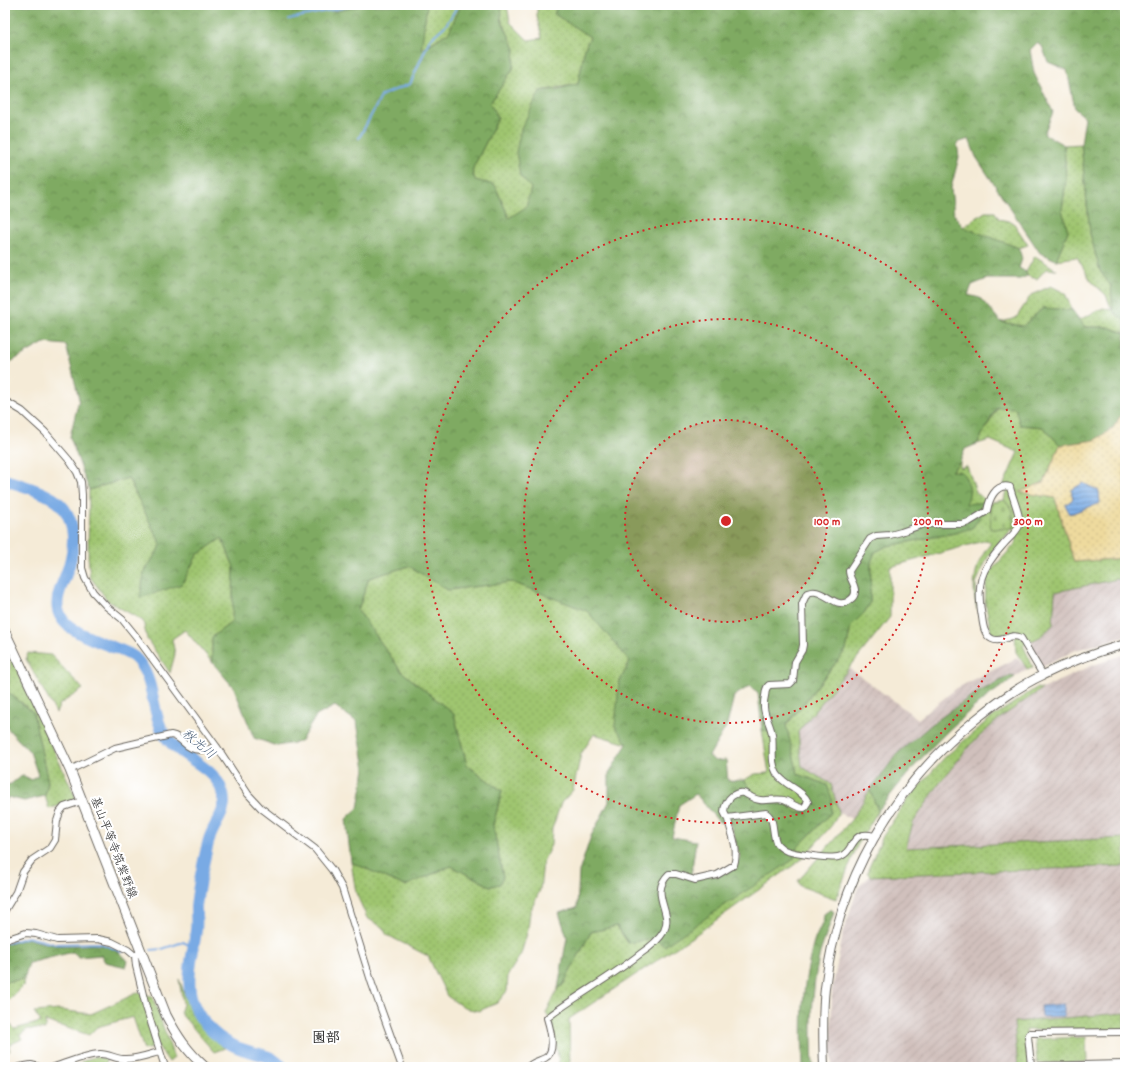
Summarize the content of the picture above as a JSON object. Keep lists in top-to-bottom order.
{
  "streets": {
    "main road": ["基山平等寺筑紫野線"]
  },
  "districts": ["園部"],
  "water": ["秋光川"],
  "rings": ["100 m", "200 m", "300 m"]
}
